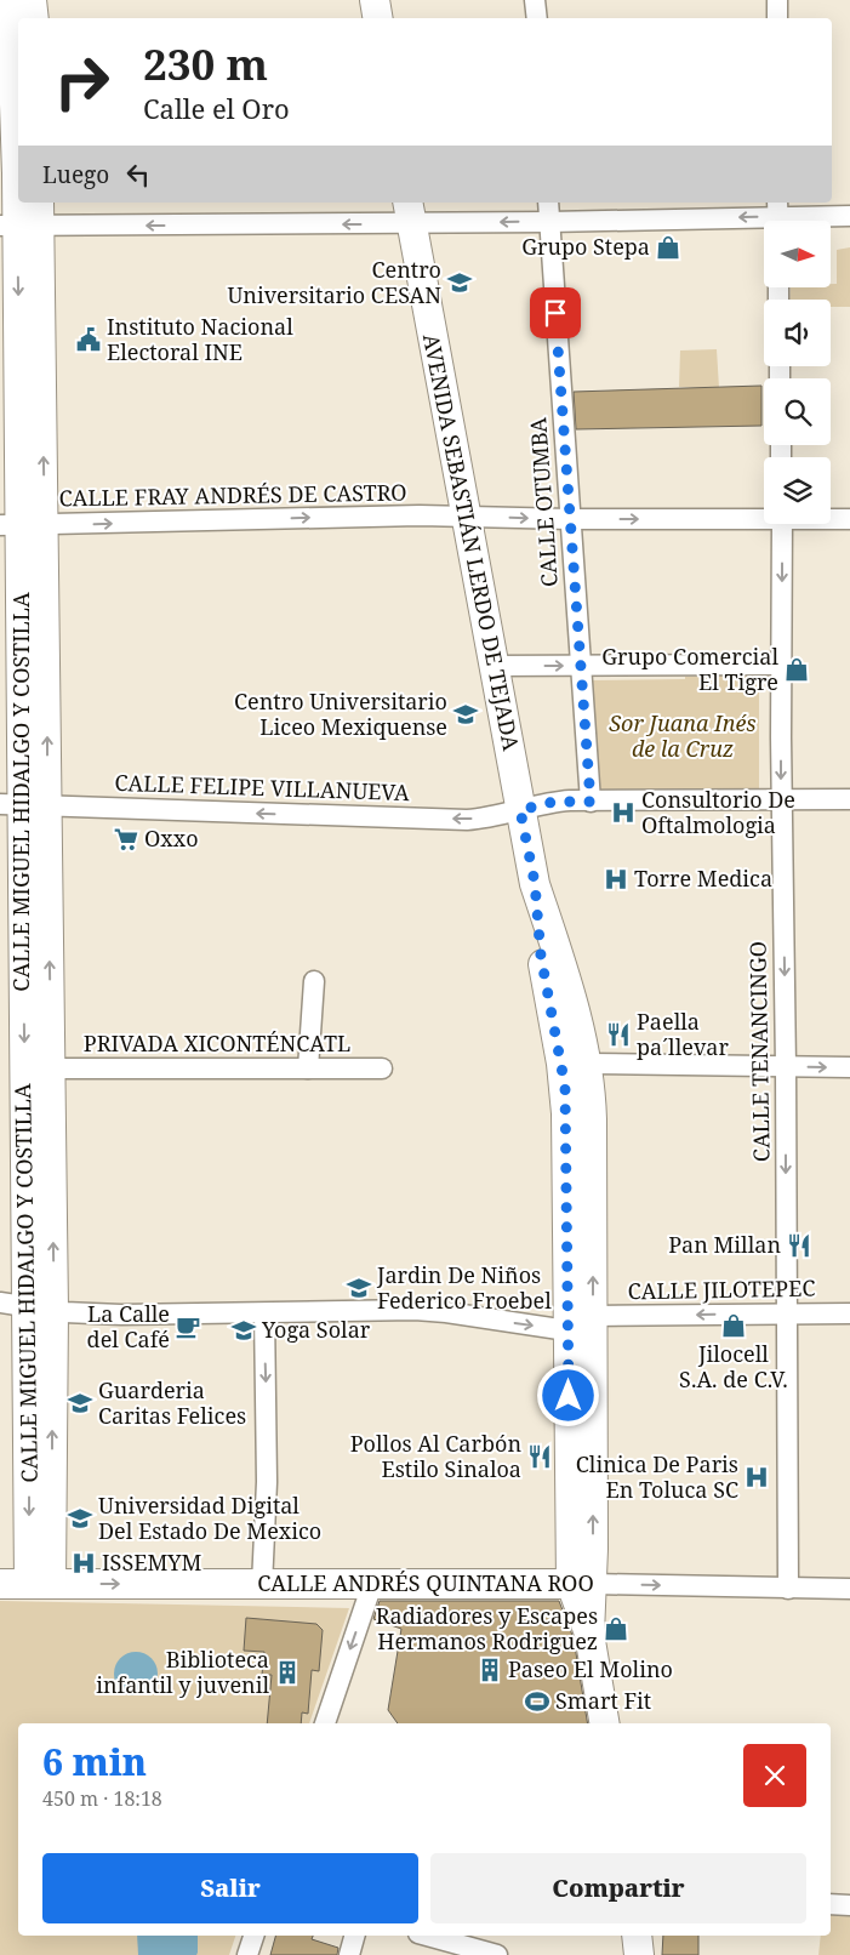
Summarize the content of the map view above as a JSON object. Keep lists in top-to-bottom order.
{
  "streets": {
    "main road": ["AVENIDA SEBASTIÁN LERDO DE TEJADA", "CALLE MIGUEL HIDALGO Y COSTILLA", "CALLE ANDRÉS QUINTANA ROO"],
    "street": [
      "CALLE FRAY ANDRÉS DE CASTRO",
      "CALLE OTUMBA",
      "CALLE FELIPE VILLANUEVA",
      "PRIVADA XICONTÉNCATL",
      "CALLE TENANCINGO",
      "CALLE JILOTEPEC"
    ]
  },
  "crossings": [
    ["CALLE FRAY ANDRÉS DE CASTRO", "CALLE OTUMBA"],
    ["CALLE FRAY ANDRÉS DE CASTRO", "AVENIDA SEBASTIÁN LERDO DE TEJADA"],
    ["CALLE FRAY ANDRÉS DE CASTRO", "CALLE MIGUEL HIDALGO Y COSTILLA"],
    ["CALLE OTUMBA", "CALLE FELIPE VILLANUEVA"],
    ["AVENIDA SEBASTIÁN LERDO DE TEJADA", "CALLE FELIPE VILLANUEVA"],
    ["AVENIDA SEBASTIÁN LERDO DE TEJADA", "CALLE JILOTEPEC"],
    ["AVENIDA SEBASTIÁN LERDO DE TEJADA", "CALLE ANDRÉS QUINTANA ROO"],
    ["CALLE FELIPE VILLANUEVA", "CALLE MIGUEL HIDALGO Y COSTILLA"],
    ["CALLE FELIPE VILLANUEVA", "CALLE TENANCINGO"],
    ["CALLE MIGUEL HIDALGO Y COSTILLA", "PRIVADA XICONTÉNCATL"],
    ["CALLE MIGUEL HIDALGO Y COSTILLA", "CALLE ANDRÉS QUINTANA ROO"],
    ["CALLE TENANCINGO", "CALLE JILOTEPEC"],
    ["CALLE TENANCINGO", "CALLE ANDRÉS QUINTANA ROO"]
  ],
  "one_way": [
    "CALLE FELIPE VILLANUEVA",
    "CALLE TENANCINGO",
    "CALLE JILOTEPEC",
    "CALLE ANDRÉS QUINTANA ROO"
  ],
  "parks": ["Sor Juana Inés de la Cruz"],
  "places": {
    "shop": [
      "Grupo Stepa",
      "Grupo Comercial El Tigre",
      "Jilocell S.A. de C.V.",
      "Radiadores y Escapes Hermanos Rodriguez"
    ],
    "school or university": [
      "Centro Universitario CESAN",
      "Centro Universitario Liceo Mexiquense",
      "Jardin De Niños Federico Froebel",
      "Yoga Solar",
      "Guarderia Caritas Felices",
      "Universidad Digital Del Estado De Mexico"
    ],
    "public building": ["Instituto Nacional Electoral INE"],
    "hospital": [
      "Consultorio De Oftalmologia",
      "Torre Medica",
      "Clinica De Paris En Toluca SC",
      "ISSEMYM"
    ],
    "supermarket": ["Oxxo"],
    "restaurant": ["Paella pa´llevar", "Pan Millan", "Pollos Al Carbón Estilo Sinaloa"],
    "cafe": ["La Calle del Café"],
    "building": ["Paseo El Molino", "Biblioteca infantil y juvenil"],
    "sports": ["Smart Fit"]
  },
  "north": "right",
  "page": {
    "turn": ["230 m", "Calle el Oro"],
    "then": "Luego",
    "heading": ["6 min", "450 m · 18:18"],
    "buttons": ["Salir", "Compartir"]
  }
}
